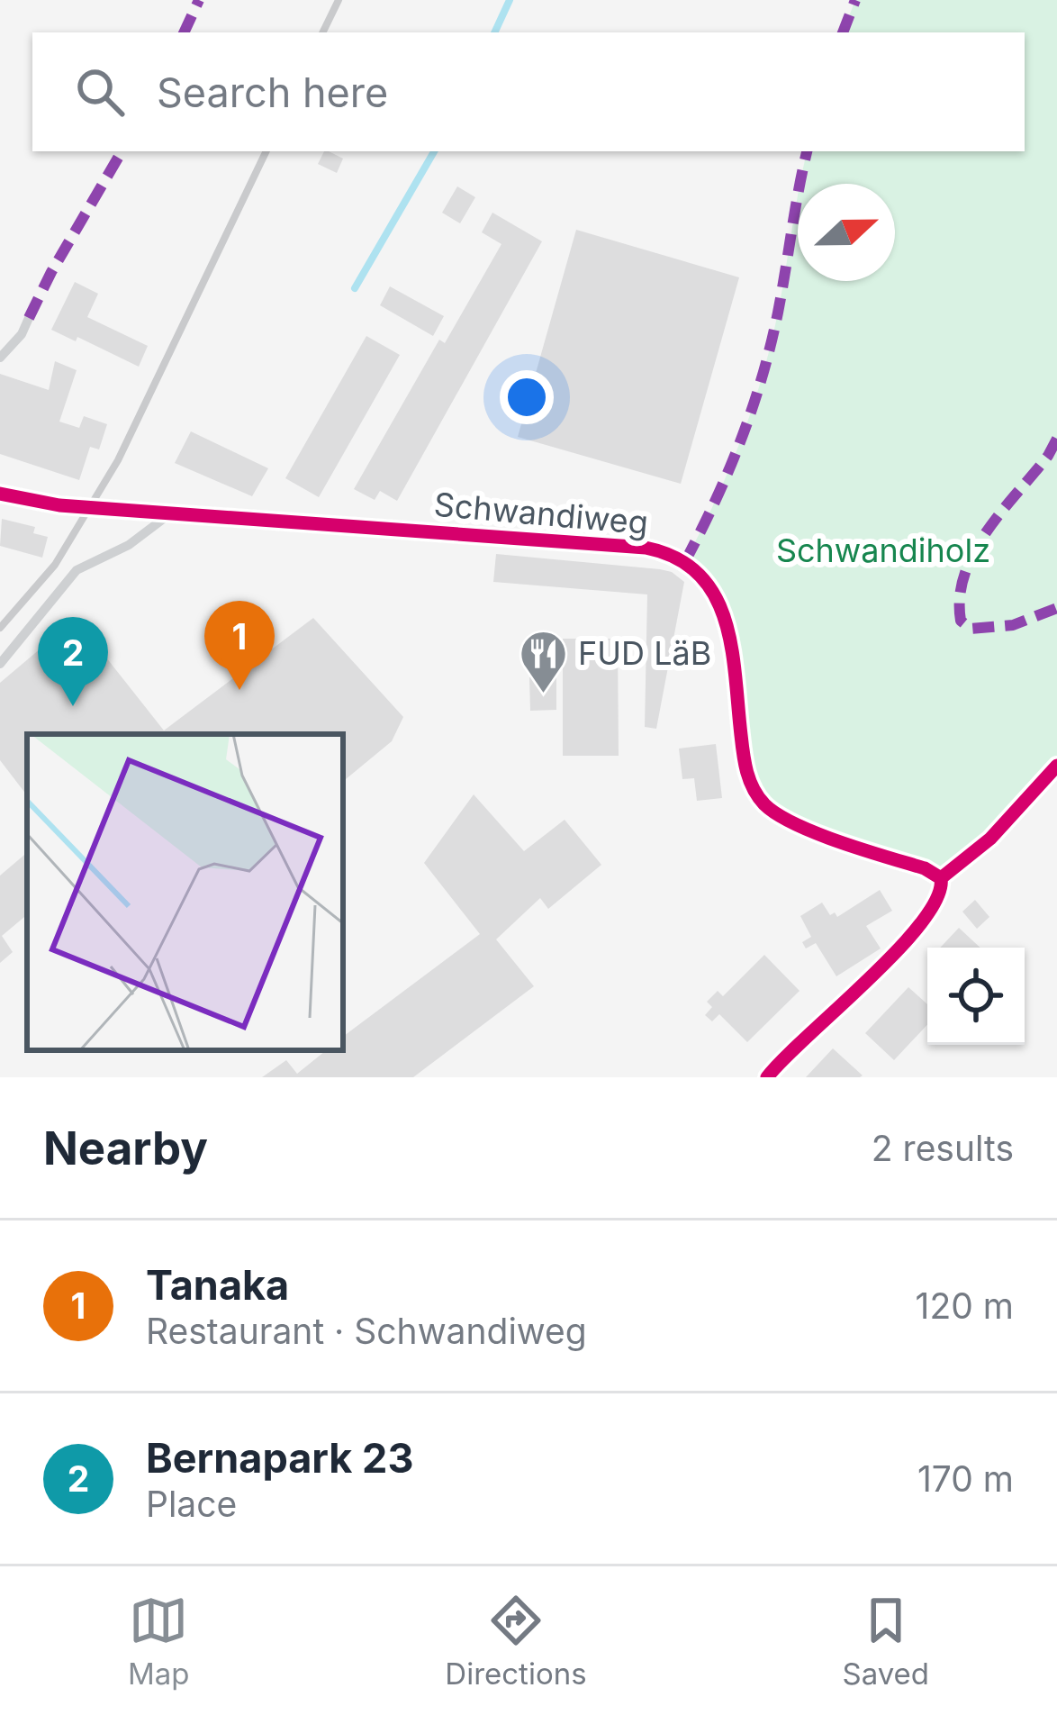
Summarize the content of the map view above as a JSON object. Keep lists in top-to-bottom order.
{
  "streets": {
    "street": ["Schwandiweg"]
  },
  "parks": ["Schwandiholz"],
  "places": {
    "restaurant": ["FUD LäB"]
  },
  "north": "right",
  "page": {
    "search": "Search here",
    "pins": ["1", "2"],
    "heading": ["Nearby", "2 results"],
    "list": [
      {
        "mark": "1",
        "name": "Tanaka",
        "note": "Restaurant · Schwandiweg",
        "value": "120 m"
      },
      {
        "mark": "2",
        "name": "Bernapark 23",
        "note": "Place",
        "value": "170 m"
      }
    ],
    "nav": ["Map", "Directions", "Saved"]
  }
}
